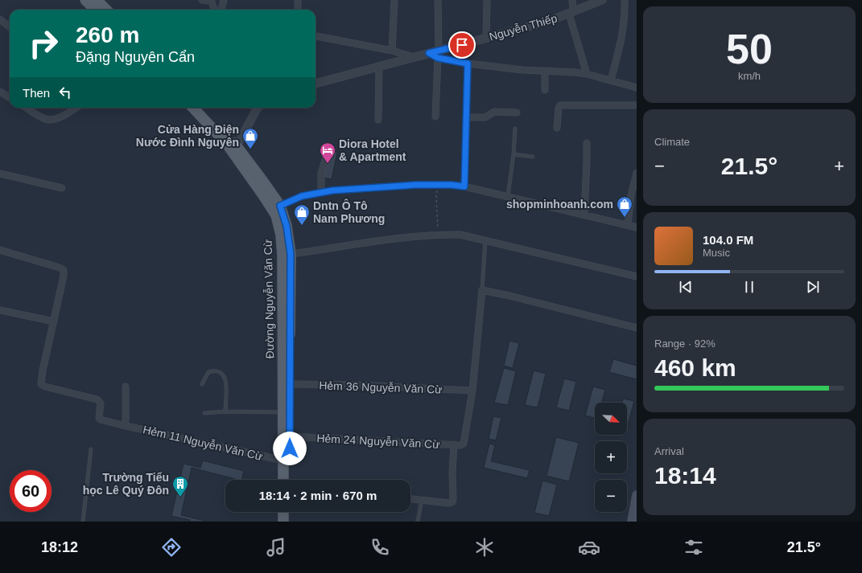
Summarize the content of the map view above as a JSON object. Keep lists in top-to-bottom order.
{
  "streets": {
    "main road": ["Đường Nguyễn Văn Cừ"],
    "street": [
      "Nguyễn Thiếp",
      "Hẻm 36 Nguyễn Văn Cừ",
      "Hẻm 24 Nguyễn Văn Cừ",
      "Hẻm 11 Nguyễn Văn Cừ"
    ]
  },
  "crossings": [
    ["Đường Nguyễn Văn Cừ", "Hẻm 36 Nguyễn Văn Cừ"],
    ["Đường Nguyễn Văn Cừ", "Hẻm 24 Nguyễn Văn Cừ"],
    ["Đường Nguyễn Văn Cừ", "Hẻm 11 Nguyễn Văn Cừ"],
    ["Hẻm 36 Nguyễn Văn Cừ", "Hẻm 24 Nguyễn Văn Cừ"]
  ],
  "places": {
    "shop": ["Cửa Hàng Điện Nước Đình Nguyên", "shopminhoanh.com", "Dntn Ô Tô Nam Phương"],
    "hotel": ["Diora Hotel & Apartment"],
    "building": ["Trường Tiểu học Lê Quý Đôn"]
  },
  "north": "bottom right",
  "page": {
    "tile": [
      ["50", "km/h"],
      "Climate",
      ["Range · 92%", "460 km"],
      ["Arrival", "18:14"]
    ],
    "turn": ["260 m", "Đặng Nguyên Cẩn"],
    "then": "Then",
    "heat": ["−", "21.5°", "+"],
    "song": ["104.0 FM", "Music"],
    "map_buttons": ["+", "−"],
    "limit": "60",
    "trip": "18:14 · 2 min · 670 m",
    "tabs": ["18:12", "21.5°"]
  }
}
